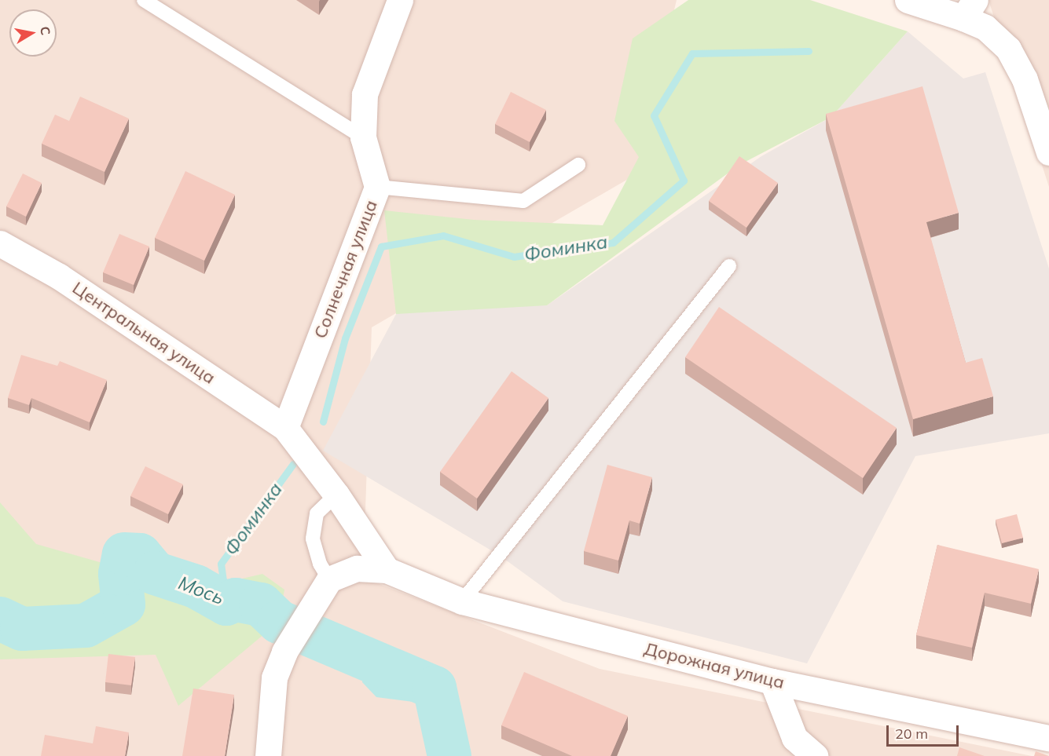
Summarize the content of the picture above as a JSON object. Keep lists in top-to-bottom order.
{
  "streets": {
    "street": ["Солнечная улица", "Центральная улица", "Дорожная улица"]
  },
  "crossings": [
    ["Солнечная улица", "Центральная улица"],
    ["Центральная улица", "Дорожная улица"]
  ],
  "water": ["Фоминка", "Мось"],
  "scale_bar": "20 m",
  "north": "right"
}
